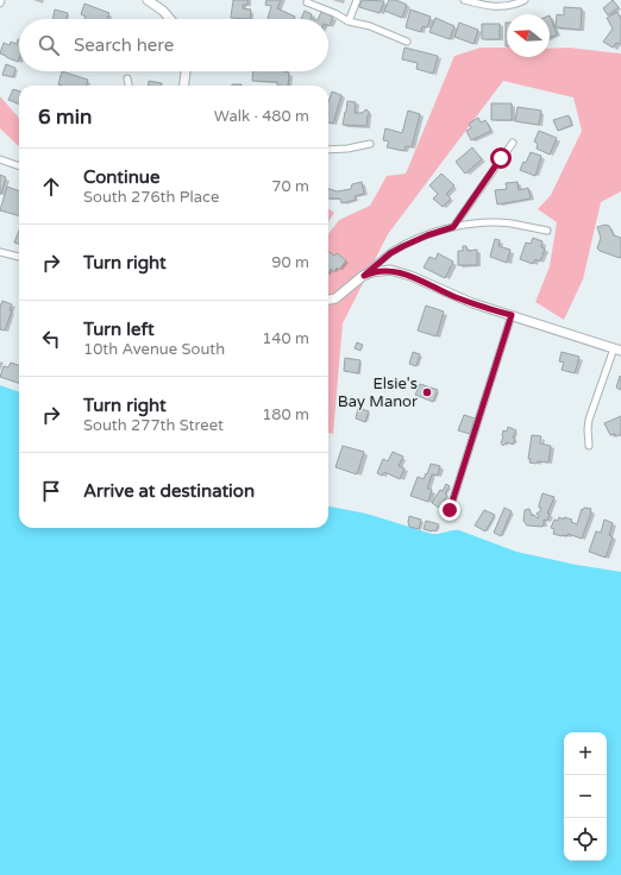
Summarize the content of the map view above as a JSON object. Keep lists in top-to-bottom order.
{
  "places": ["Elsie's Bay Manor"],
  "north": "left",
  "page": {
    "search": "Search here",
    "heading": ["6 min", "Walk · 480 m"],
    "list": [
      ["Continue", "South 276th Place", "70 m"],
      ["Turn right", "90 m"],
      ["Turn left", "10th Avenue South", "140 m"],
      ["Turn right", "South 277th Street", "180 m"],
      "Arrive at destination"
    ],
    "map_buttons": ["+", "−"]
  }
}
